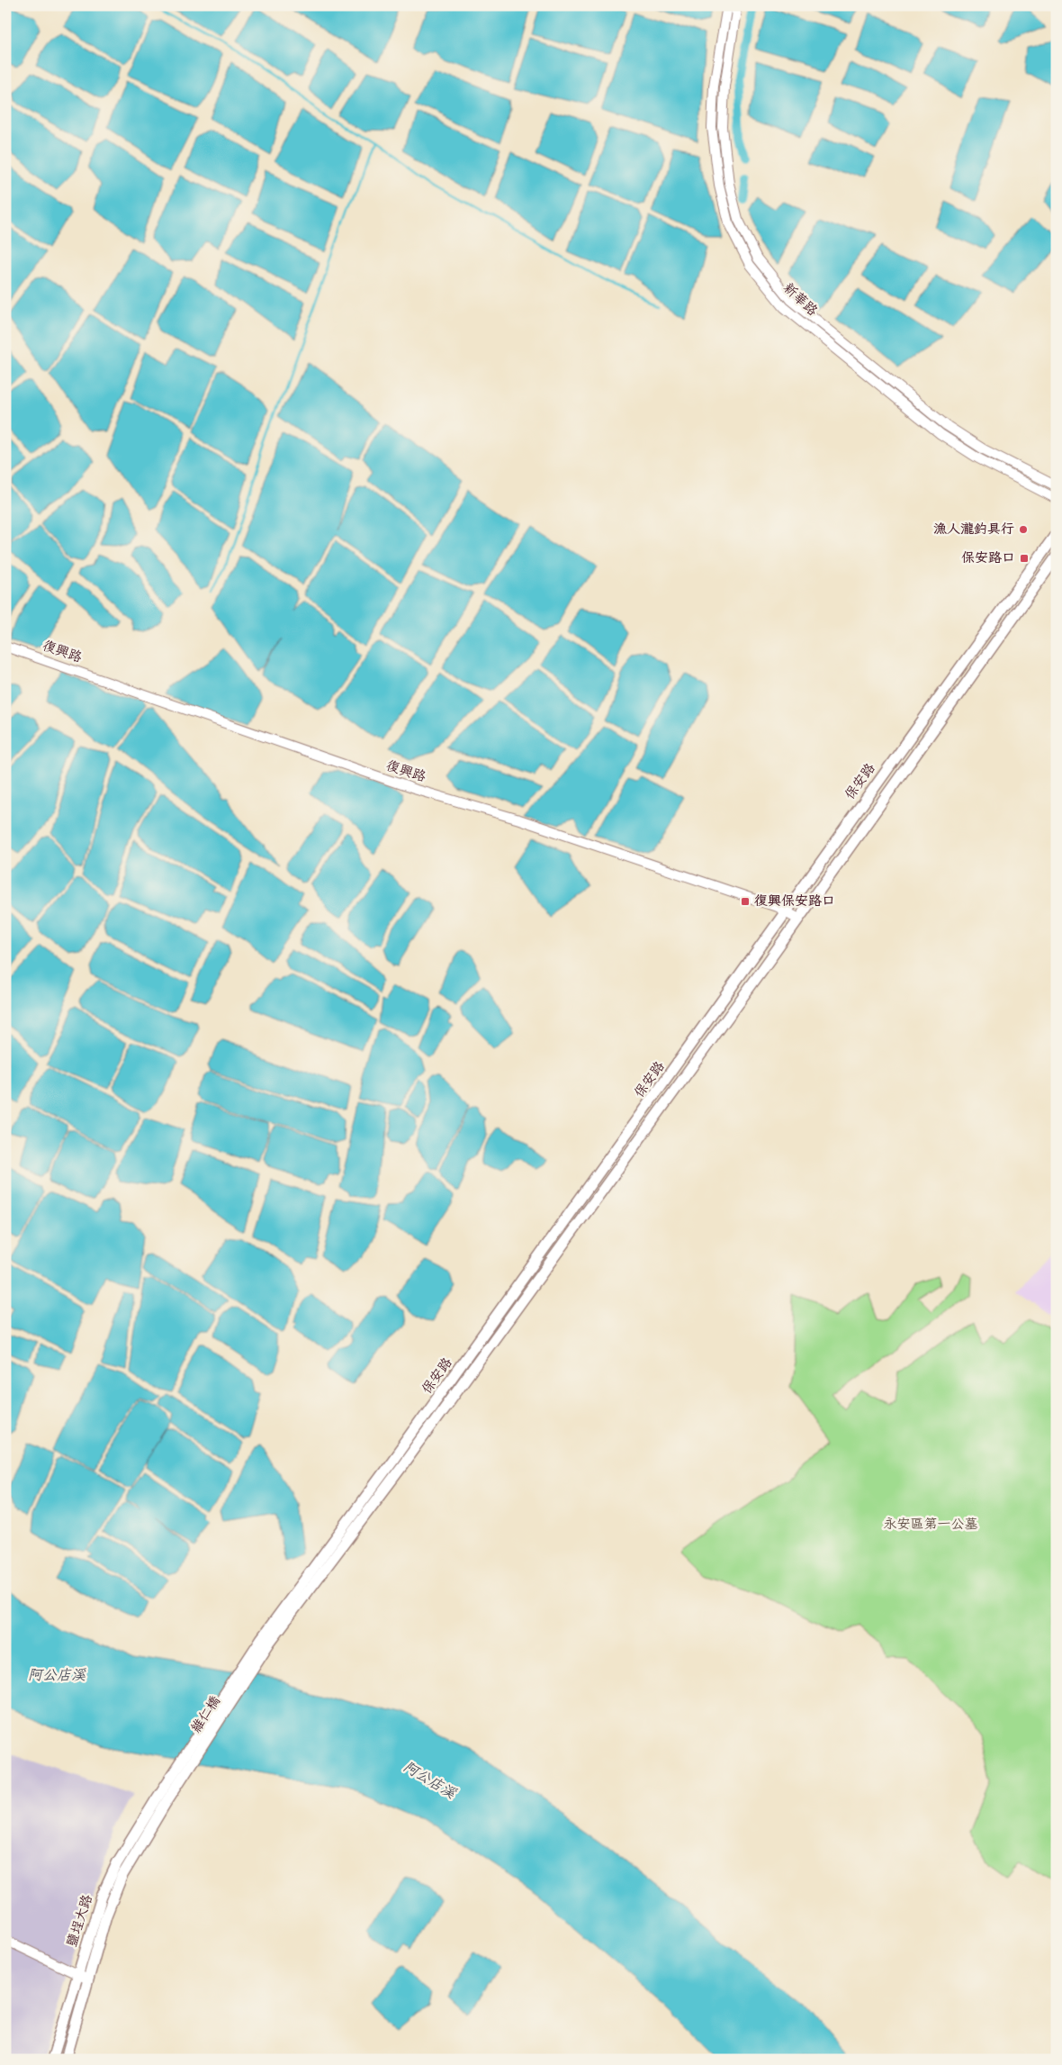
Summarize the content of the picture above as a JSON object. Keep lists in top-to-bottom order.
{
  "streets": {
    "main road": ["保安路", "維仁橋", "鹽埕大路"],
    "street": ["新華路", "復興路"]
  },
  "crossings": [
    ["復興路", "保安路"],
    ["保安路", "維仁橋"],
    ["維仁橋", "鹽埕大路"]
  ],
  "water": ["阿公店溪"],
  "parks": ["永安區第一公墓"],
  "places": {
    "other": ["漁人瀧釣具行"],
    "transit": ["保安路口", "復興保安路口"]
  }
}
